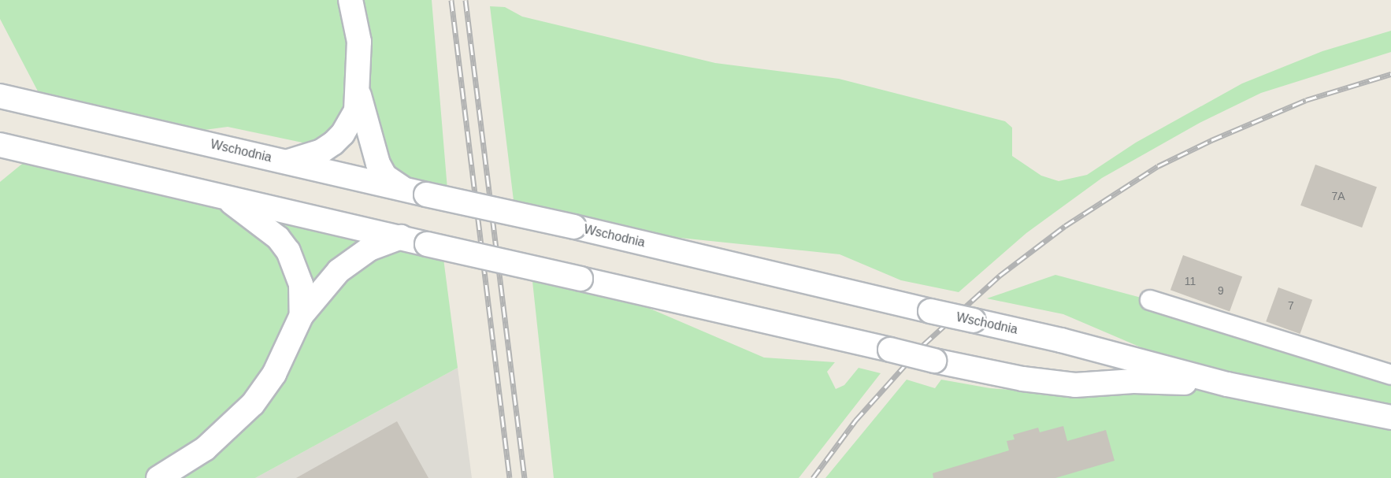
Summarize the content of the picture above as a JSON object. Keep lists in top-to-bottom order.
{
  "streets": {
    "street": ["Wschodnia"]
  },
  "house_numbers": [
    "7A",
    "11",
    "9",
    "7"
  ]
}
